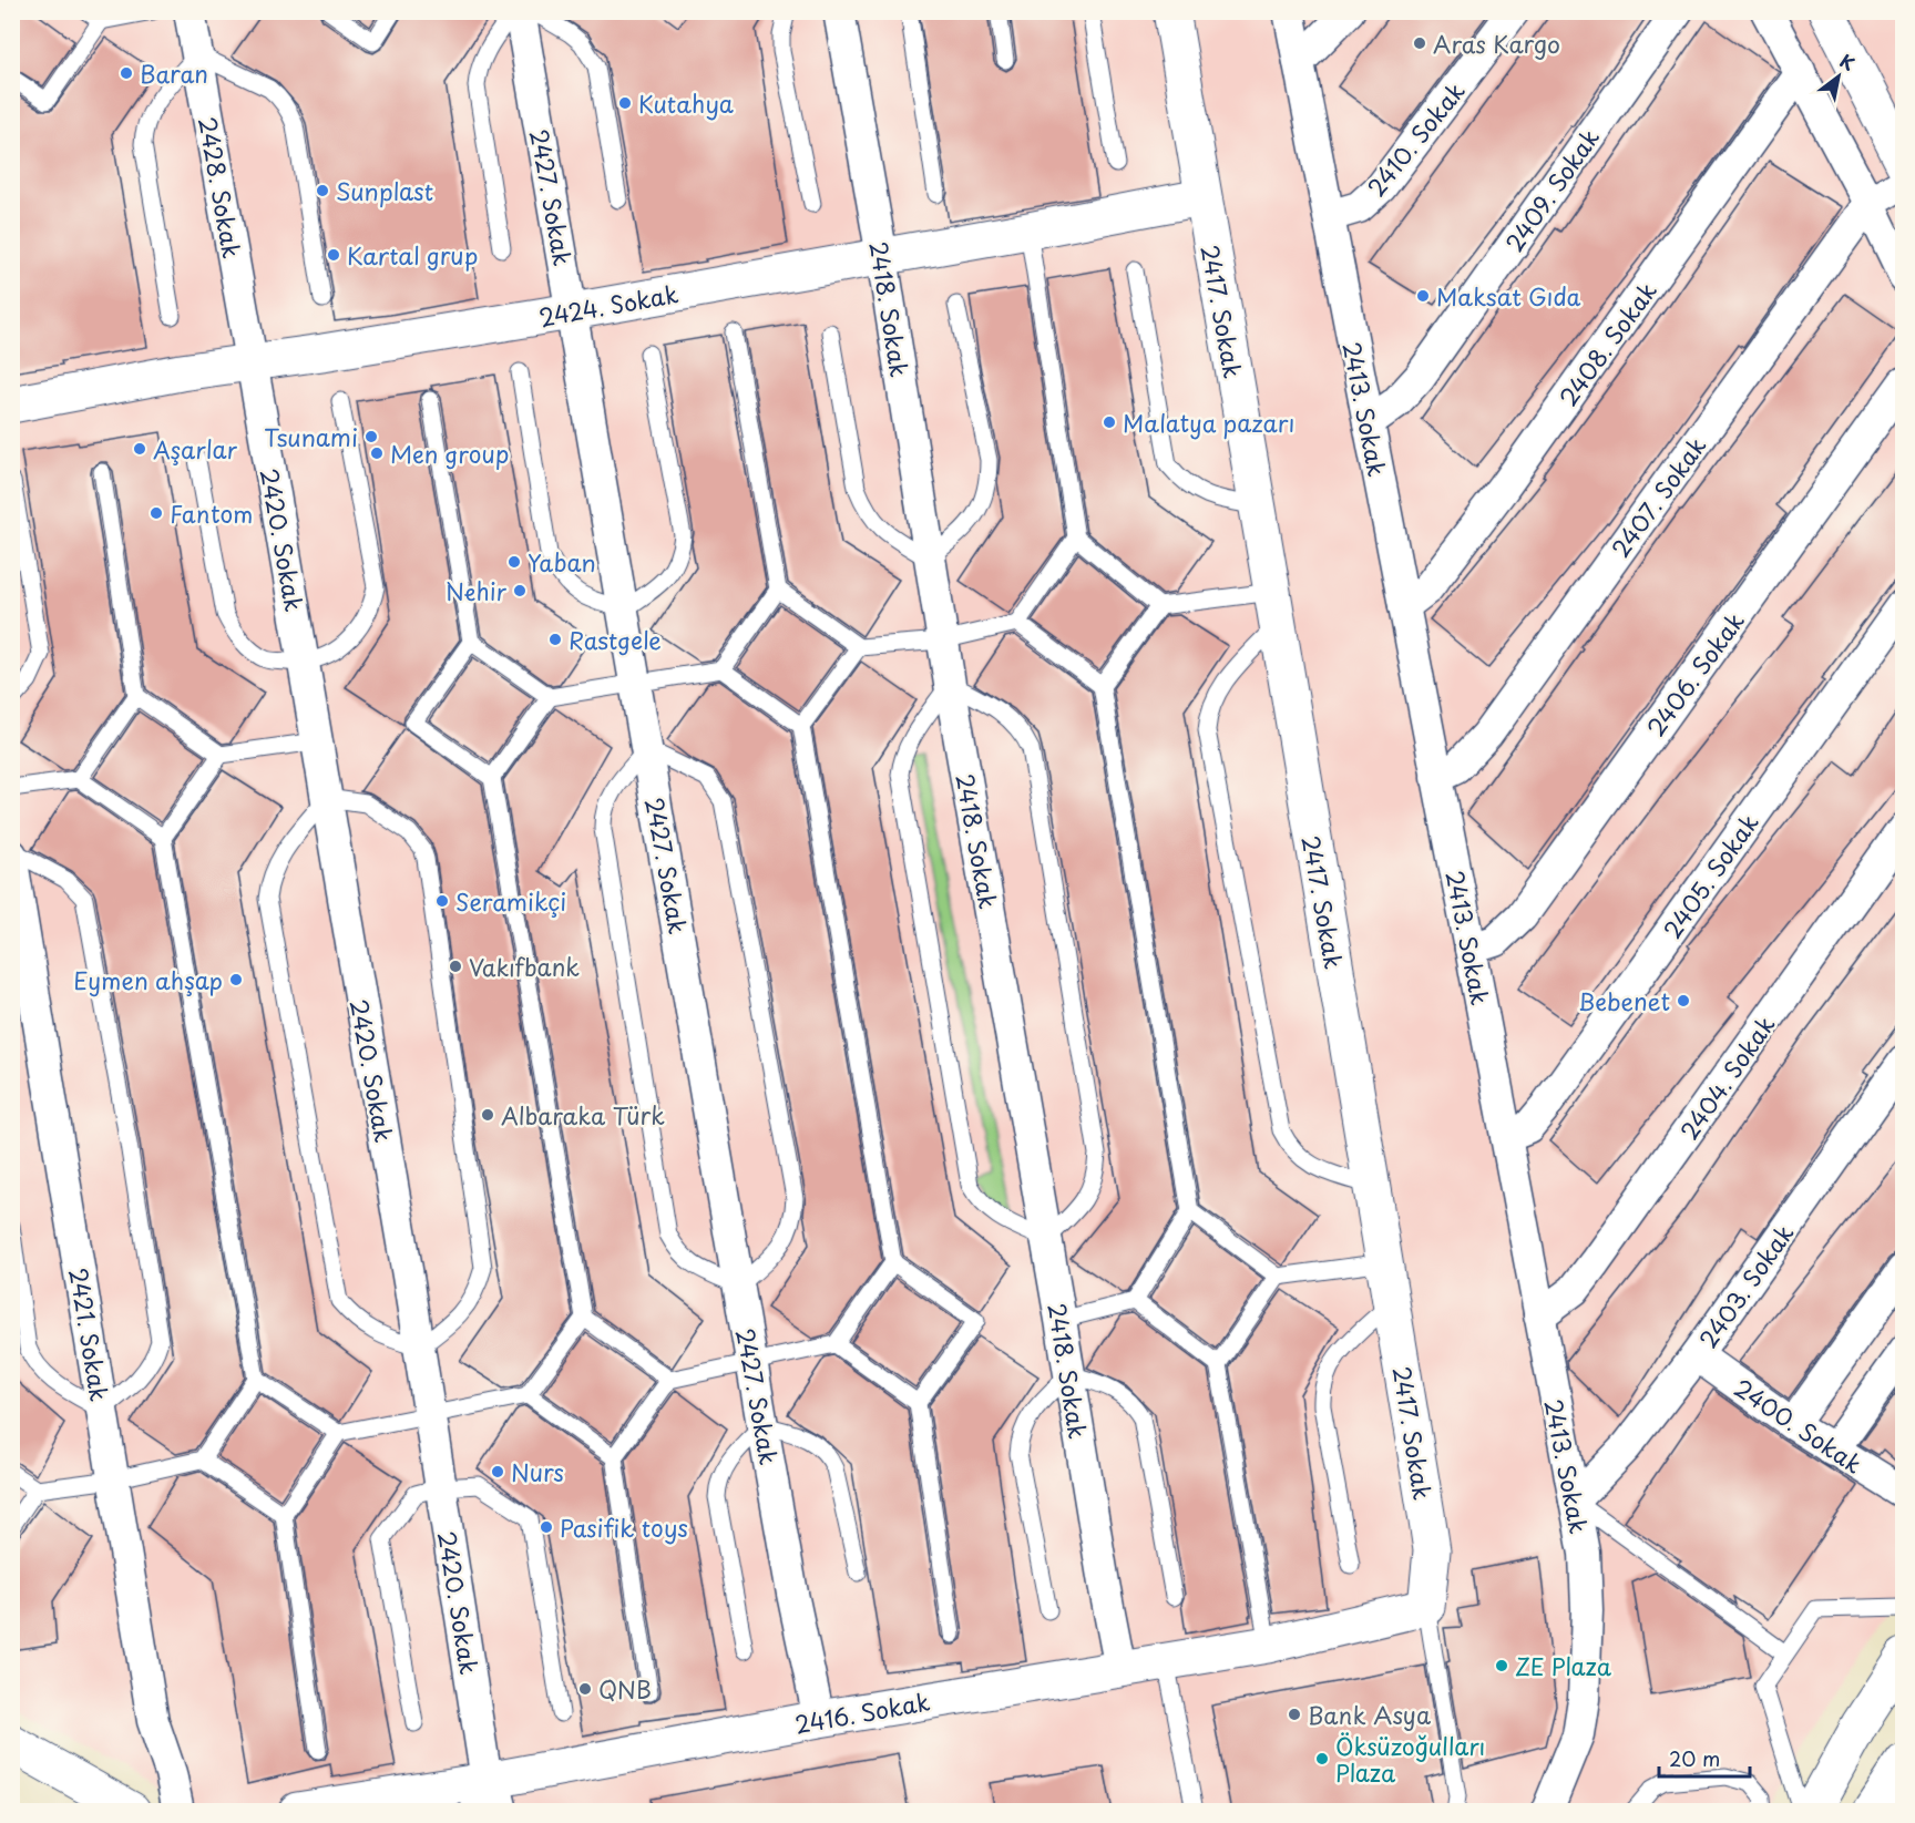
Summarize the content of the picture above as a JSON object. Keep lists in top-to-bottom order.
{
  "streets": {
    "main road": ["2424. Sokak", "2417. Sokak", "2416. Sokak"],
    "street": [
      "2410. Sokak",
      "2428. Sokak",
      "2409. Sokak",
      "2427. Sokak",
      "2418. Sokak",
      "2408. Sokak",
      "2413. Sokak",
      "2407. Sokak",
      "2420. Sokak",
      "2406. Sokak",
      "2405. Sokak",
      "2404. Sokak",
      "2403. Sokak",
      "2421. Sokak",
      "2400. Sokak"
    ]
  },
  "crossings": [
    ["2410. Sokak", "2413. Sokak"],
    ["2428. Sokak", "2424. Sokak"],
    ["2428. Sokak", "2420. Sokak"],
    ["2409. Sokak", "2413. Sokak"],
    ["2427. Sokak", "2424. Sokak"],
    ["2427. Sokak", "2416. Sokak"],
    ["2424. Sokak", "2418. Sokak"],
    ["2424. Sokak", "2417. Sokak"],
    ["2424. Sokak", "2420. Sokak"],
    ["2418. Sokak", "2416. Sokak"],
    ["2417. Sokak", "2416. Sokak"],
    ["2408. Sokak", "2413. Sokak"],
    ["2413. Sokak", "2407. Sokak"],
    ["2413. Sokak", "2406. Sokak"],
    ["2413. Sokak", "2405. Sokak"],
    ["2413. Sokak", "2404. Sokak"],
    ["2413. Sokak", "2403. Sokak"],
    ["2420. Sokak", "2416. Sokak"],
    ["2403. Sokak", "2400. Sokak"]
  ],
  "places": [
    "Aras Kargo",
    "Baran",
    "Kutahya",
    "Sunplast",
    "Kartal grup",
    "Maksat Gıda",
    "Malatya pazarı",
    "Tsunami",
    "Aşarlar",
    "Men group",
    "Fantom",
    "Yaban",
    "Nehir",
    "Rastgele",
    "Seramikçi",
    "Vakıfbank",
    "Eymen ahşap",
    "Bebenet",
    "Albaraka Türk",
    "Nurs",
    "Pasifik toys",
    "ZE Plaza",
    "QNB",
    "Bank Asya",
    "Öksüzoğulları Plaza"
  ],
  "scale_bar": "20 m",
  "north": "top right"
}
